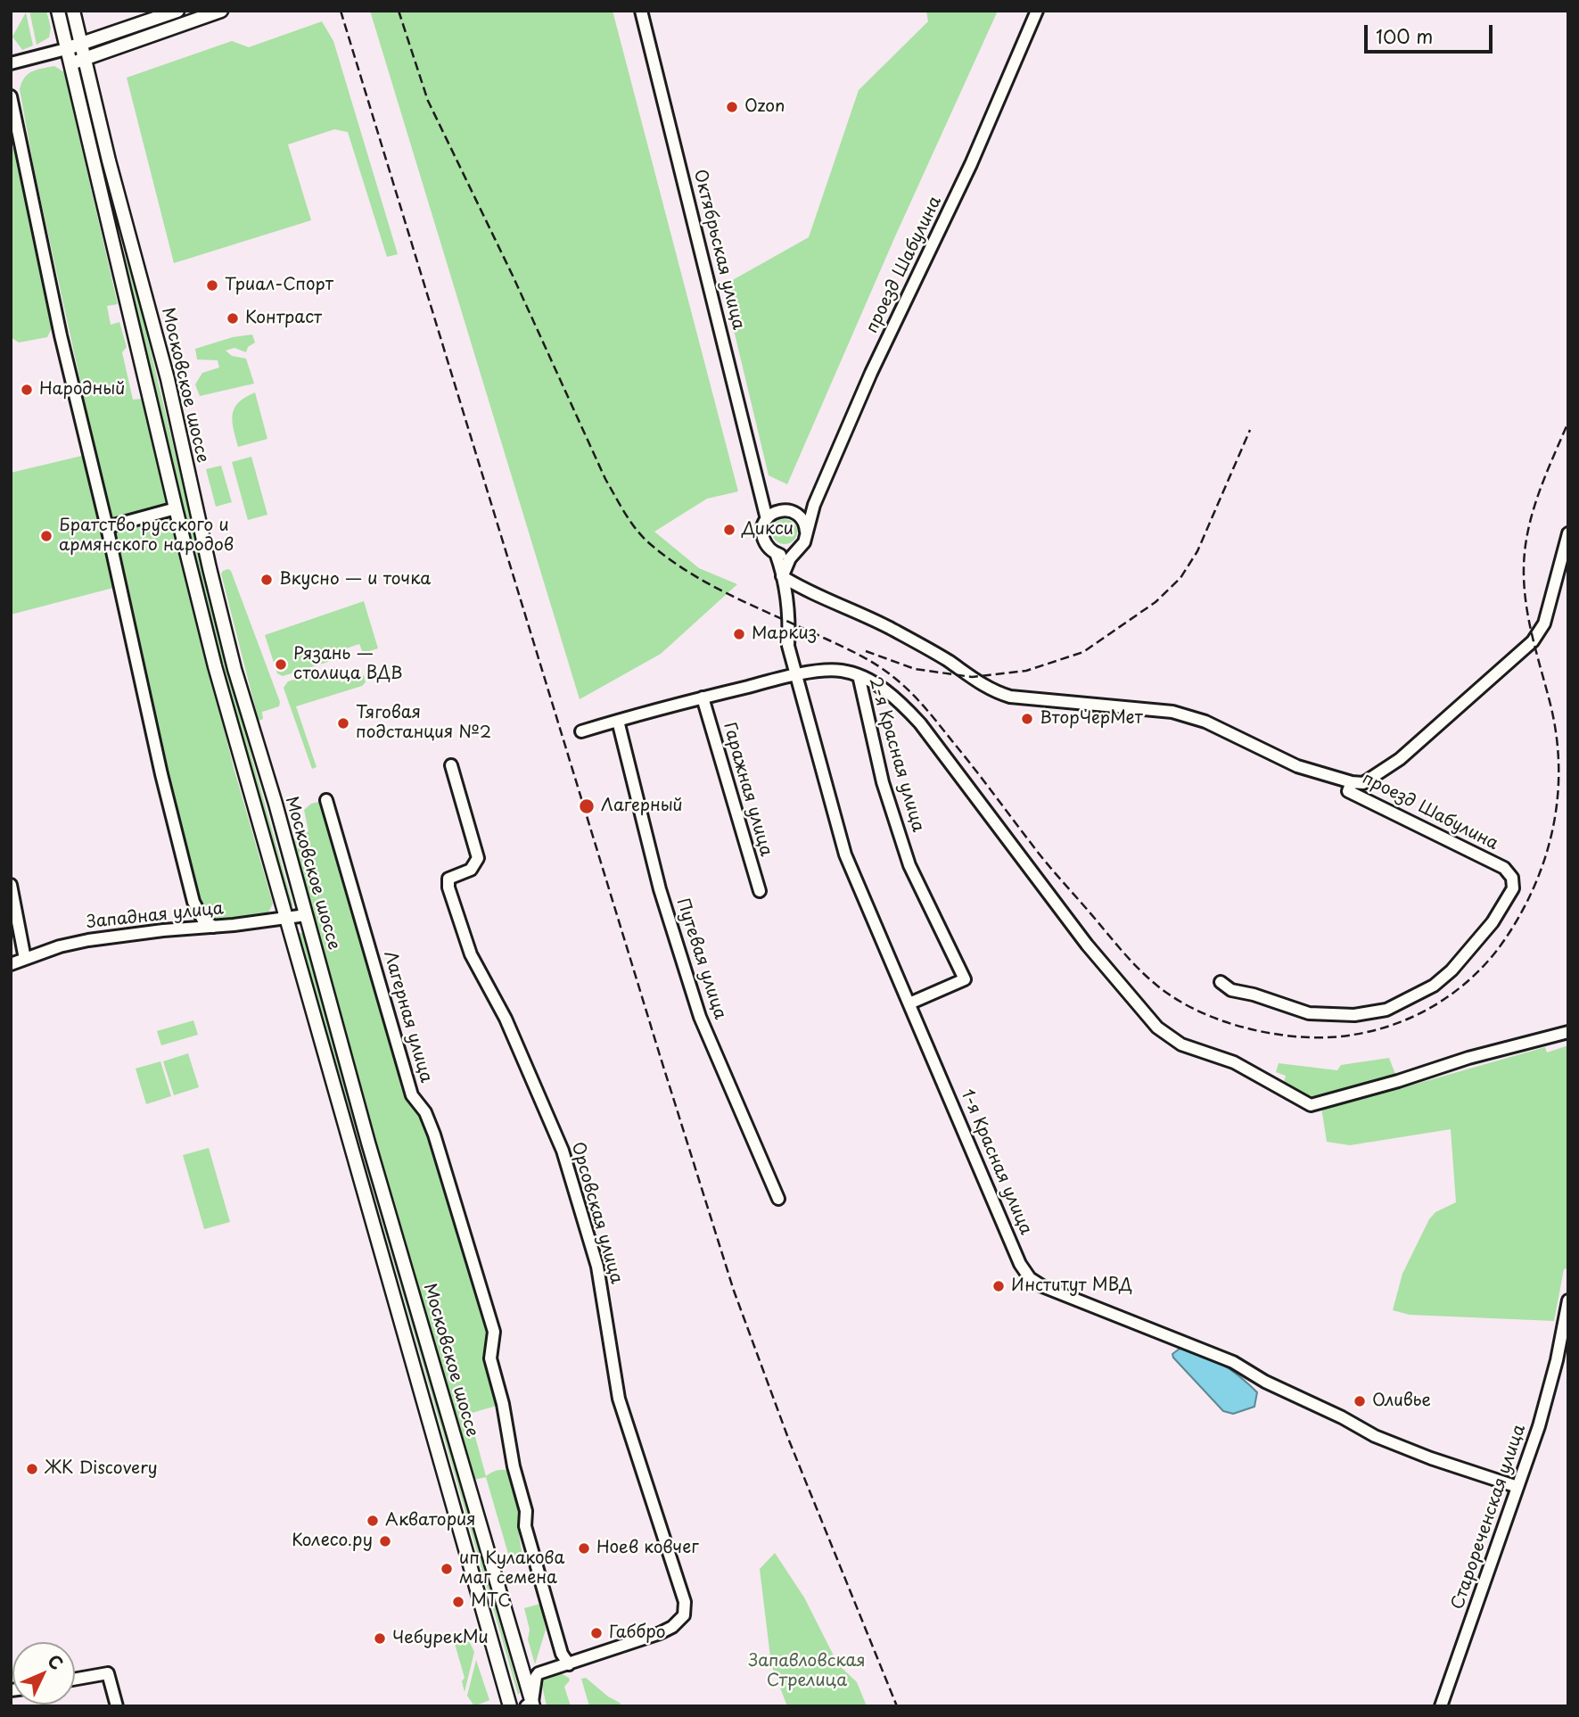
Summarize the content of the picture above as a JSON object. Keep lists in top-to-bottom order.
{
  "streets": {
    "main road": ["Московское шоссе"],
    "street": [
      "Октябрьская улица",
      "проезд Шабулина",
      "2-я Красная улица",
      "Гаражная улица",
      "Западная улица",
      "Путевая улица",
      "Лагерная улица",
      "1-я Красная улица",
      "Орсовская улица",
      "Старореченская улица"
    ]
  },
  "crossings": [
    ["Октябрьская улица", "проезд Шабулина"],
    ["Октябрьская улица", "1-я Красная улица"],
    ["проезд Шабулина", "1-я Красная улица"],
    ["Московское шоссе", "Западная улица"],
    ["2-я Красная улица", "Гаражная улица"],
    ["2-я Красная улица", "Путевая улица"],
    ["2-я Красная улица", "1-я Красная улица"],
    ["Лагерная улица", "Орсовская улица"],
    ["1-я Красная улица", "Старореченская улица"]
  ],
  "parks": ["Запавловская Стрелица"],
  "places": [
    "Ozon",
    "Триал-Спорт",
    "Контраст",
    "Народный",
    "Дикси",
    "Братство русского и армянского народов",
    "Вкусно — и точка",
    "Маркиз",
    "Рязань — столица ВДВ",
    "ВторЧерМет",
    "Тяговая подстанция №2",
    "Лагерный",
    "Институт МВД",
    "Оливье",
    "ЖК Discovery",
    "Акватория",
    "Колесо.ру",
    "Ноев ковчег",
    "ип Кулакова маг семена",
    "МТС",
    "Габбро",
    "ЧебурекМи"
  ],
  "scale_bar": "100 m",
  "north": "top right"
}
